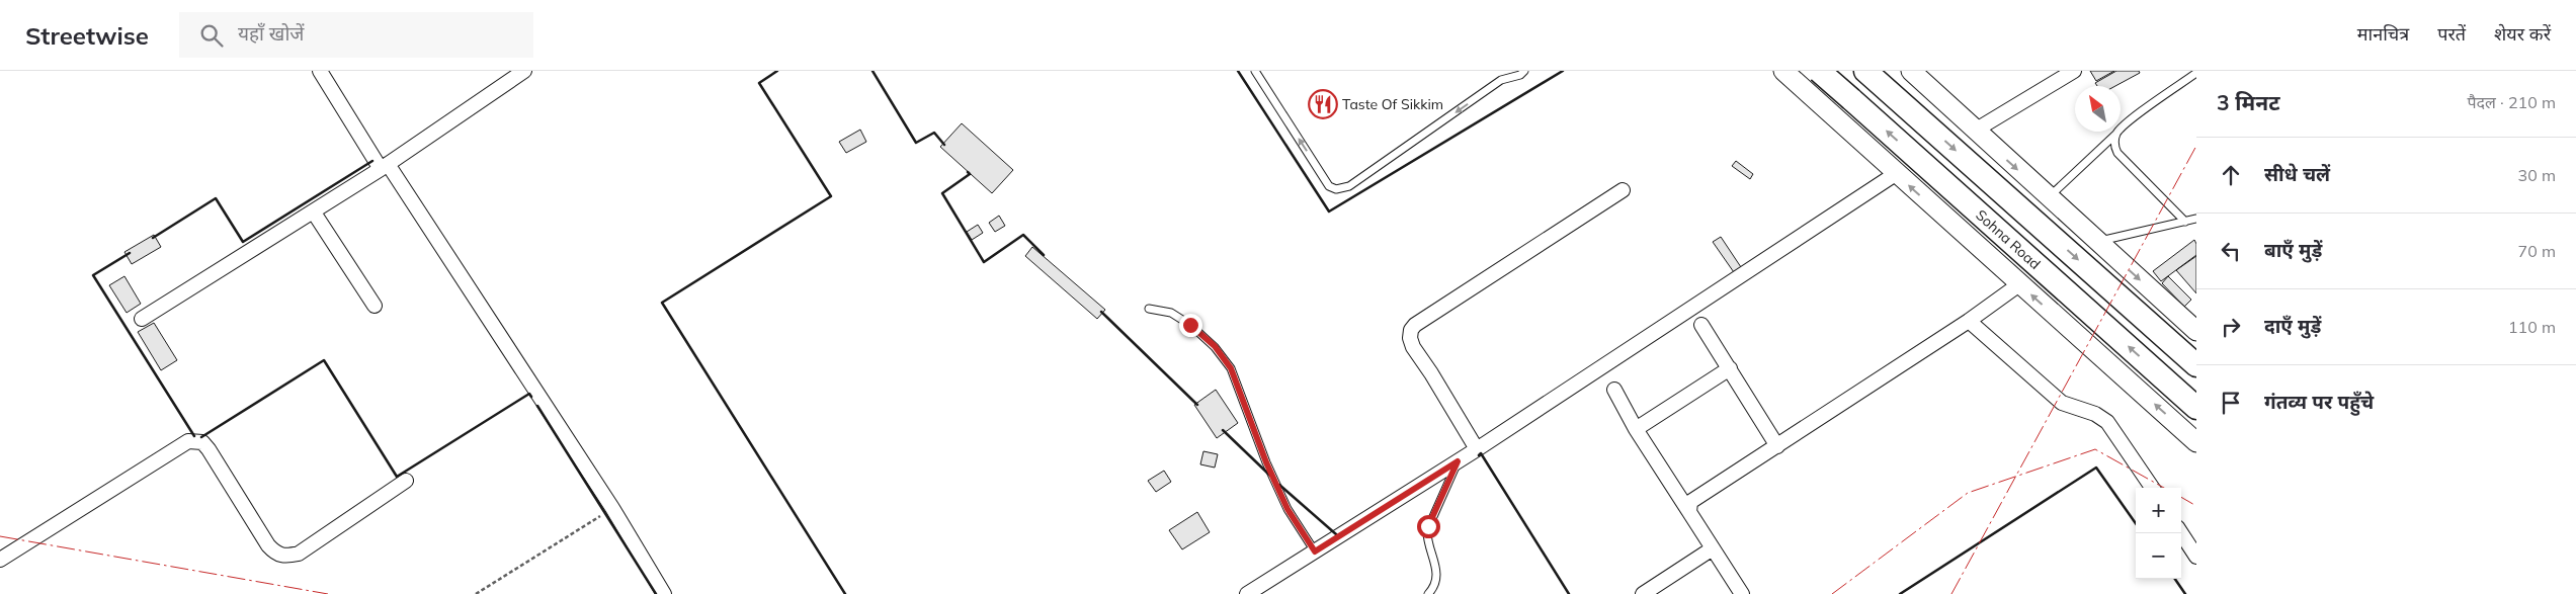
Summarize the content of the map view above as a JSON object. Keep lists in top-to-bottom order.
{
  "streets": {
    "highway": ["Sohna Road"]
  },
  "places": {
    "restaurant": ["Taste Of Sikkim"]
  },
  "north": "top left",
  "page": {
    "header": "Streetwise",
    "search": "यहाँ खोजें",
    "nav": ["मानचित्र", "परतें", "शेयर करें"],
    "heading": ["3 मिनट", "पैदल · 210 m"],
    "list": [
      ["सीधे चलें", "30 m"],
      ["बाएँ मुड़ें", "70 m"],
      ["दाएँ मुड़ें", "110 m"],
      "गंतव्य पर पहुँचे"
    ],
    "map_buttons": ["+", "−"]
  }
}
